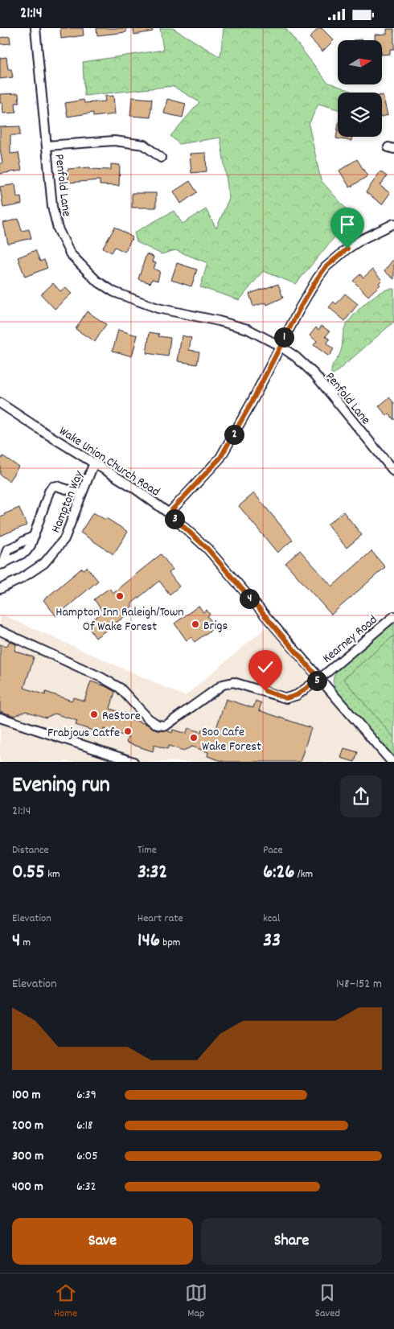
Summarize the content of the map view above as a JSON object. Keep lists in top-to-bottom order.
{
  "streets": {
    "street": [
      "Penfold Lane",
      "Wake Union Church Road",
      "Hampton Way",
      "Kearney Road"
    ]
  },
  "crossings": [
    ["Wake Union Church Road", "Hampton Way"],
    ["Wake Union Church Road", "Kearney Road"]
  ],
  "places": [
    "Hampton Inn Raleigh/Town Of Wake Forest",
    "Brigs",
    "ReStore",
    "Frabjous Catfe",
    "Soo Cafe Wake Forest"
  ],
  "north": "right",
  "page": {
    "status": "21:14",
    "pins": [
      "1",
      "2",
      "3",
      "4",
      "5"
    ],
    "heading": ["Evening run", "21:14"],
    "stats": [
      ["Distance", "0.55 km"],
      ["Time", "3:32"],
      ["Pace", "6:26 /km"],
      ["Elevation", "4 m"],
      ["Heart rate", "146 bpm"],
      ["kcal", "33"]
    ],
    "chart": ["Elevation", "148–152 m"],
    "list": [
      {
        "name": "100 m",
        "note": "6:39"
      },
      {
        "name": "200 m",
        "note": "6:18"
      },
      {
        "name": "300 m",
        "note": "6:05"
      },
      {
        "name": "400 m",
        "note": "6:32"
      }
    ],
    "buttons": ["Save", "Share"],
    "tabs": ["Home", "Map", "Saved"]
  }
}
